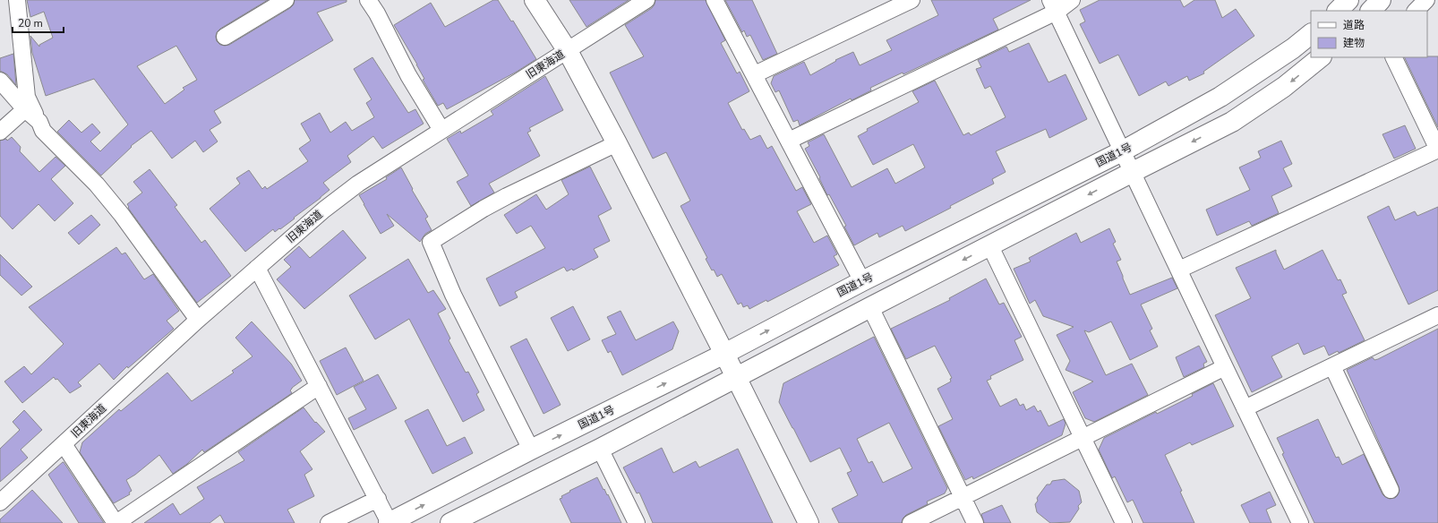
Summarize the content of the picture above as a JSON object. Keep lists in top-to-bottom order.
{
  "streets": {
    "main road": ["国道1号"],
    "street": ["旧東海道"]
  },
  "legend": ["道路", "建物"],
  "scale_bar": "20 m"
}
